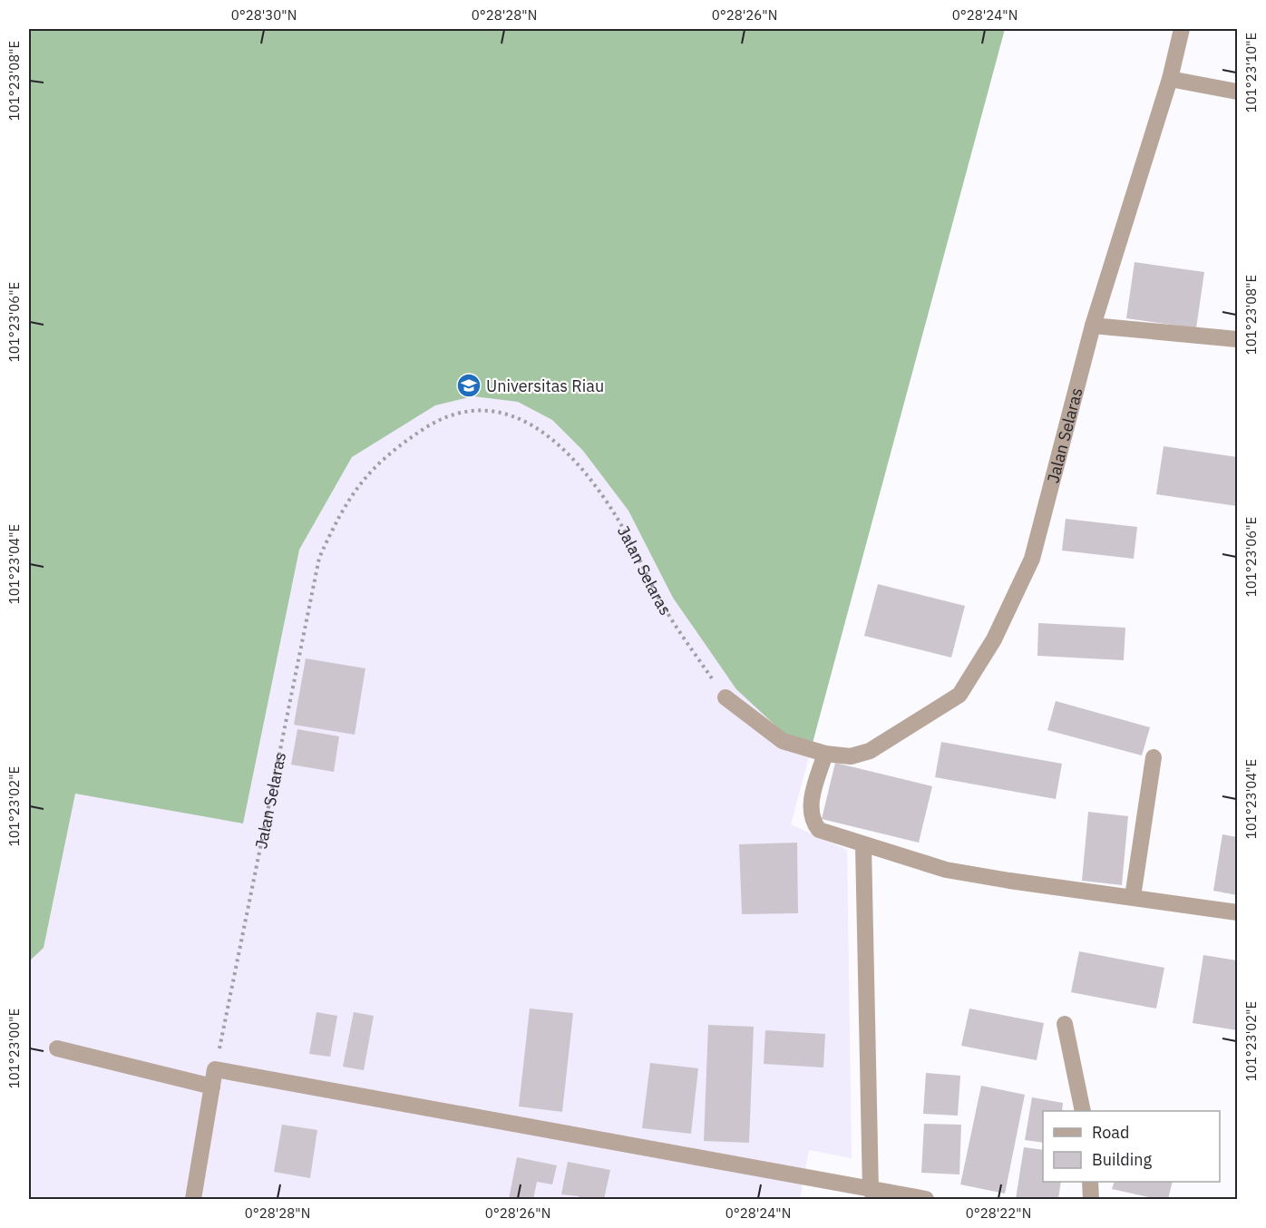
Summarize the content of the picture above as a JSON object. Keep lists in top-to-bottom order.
{
  "streets": {
    "street": ["Jalan Selaras"]
  },
  "places": {
    "school or university": ["Universitas Riau"]
  },
  "legend": ["Road", "Building"],
  "coordinates": [
    "0°28'30\"N",
    "0°28'28\"N",
    "0°28'26\"N",
    "0°28'24\"N",
    "101°23'10\"E",
    "101°23'08\"E",
    "101°23'06\"E",
    "101°23'04\"E",
    "101°23'02\"E",
    "101°23'00\"E",
    "0°28'22\"N"
  ]
}
